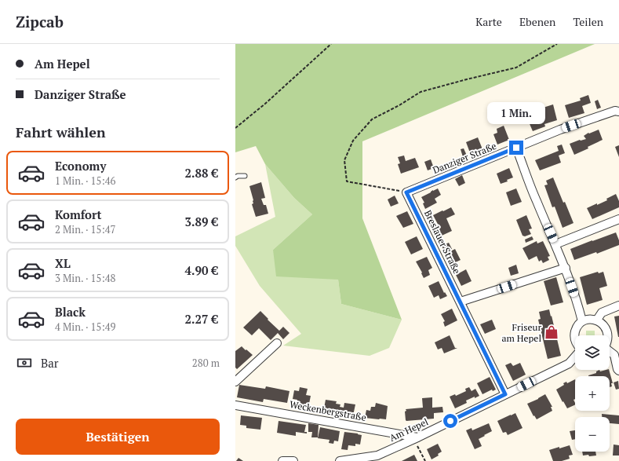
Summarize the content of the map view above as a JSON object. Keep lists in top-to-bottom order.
{
  "streets": {
    "street": [
      "Danziger Straße",
      "Breslauer Straße",
      "Weckenbergstraße",
      "Am Hepel"
    ]
  },
  "crossings": [
    ["Danziger Straße", "Breslauer Straße"],
    ["Breslauer Straße", "Am Hepel"],
    ["Weckenbergstraße", "Am Hepel"]
  ],
  "places": {
    "shop": ["Friseur am Hepel"]
  },
  "page": {
    "header": "Zipcab",
    "nav": ["Karte", "Ebenen", "Teilen"],
    "banner": ["Am Hepel", "Danziger Straße"],
    "bubble": "1 Min.",
    "heading": "Fahrt wählen",
    "list": [
      {
        "name": "Economy",
        "note": "1 Min. · 15:46",
        "value": "2.88 €"
      },
      {
        "name": "Komfort",
        "note": "2 Min. · 15:47",
        "value": "3.89 €"
      },
      {
        "name": "XL",
        "note": "3 Min. · 15:48",
        "value": "4.90 €"
      },
      {
        "name": "Black",
        "note": "4 Min. · 15:49",
        "value": "2.27 €"
      }
    ],
    "map_buttons": ["+", "−"],
    "pay": ["Bar", "280 m"],
    "buttons": "Bestätigen"
  }
}
